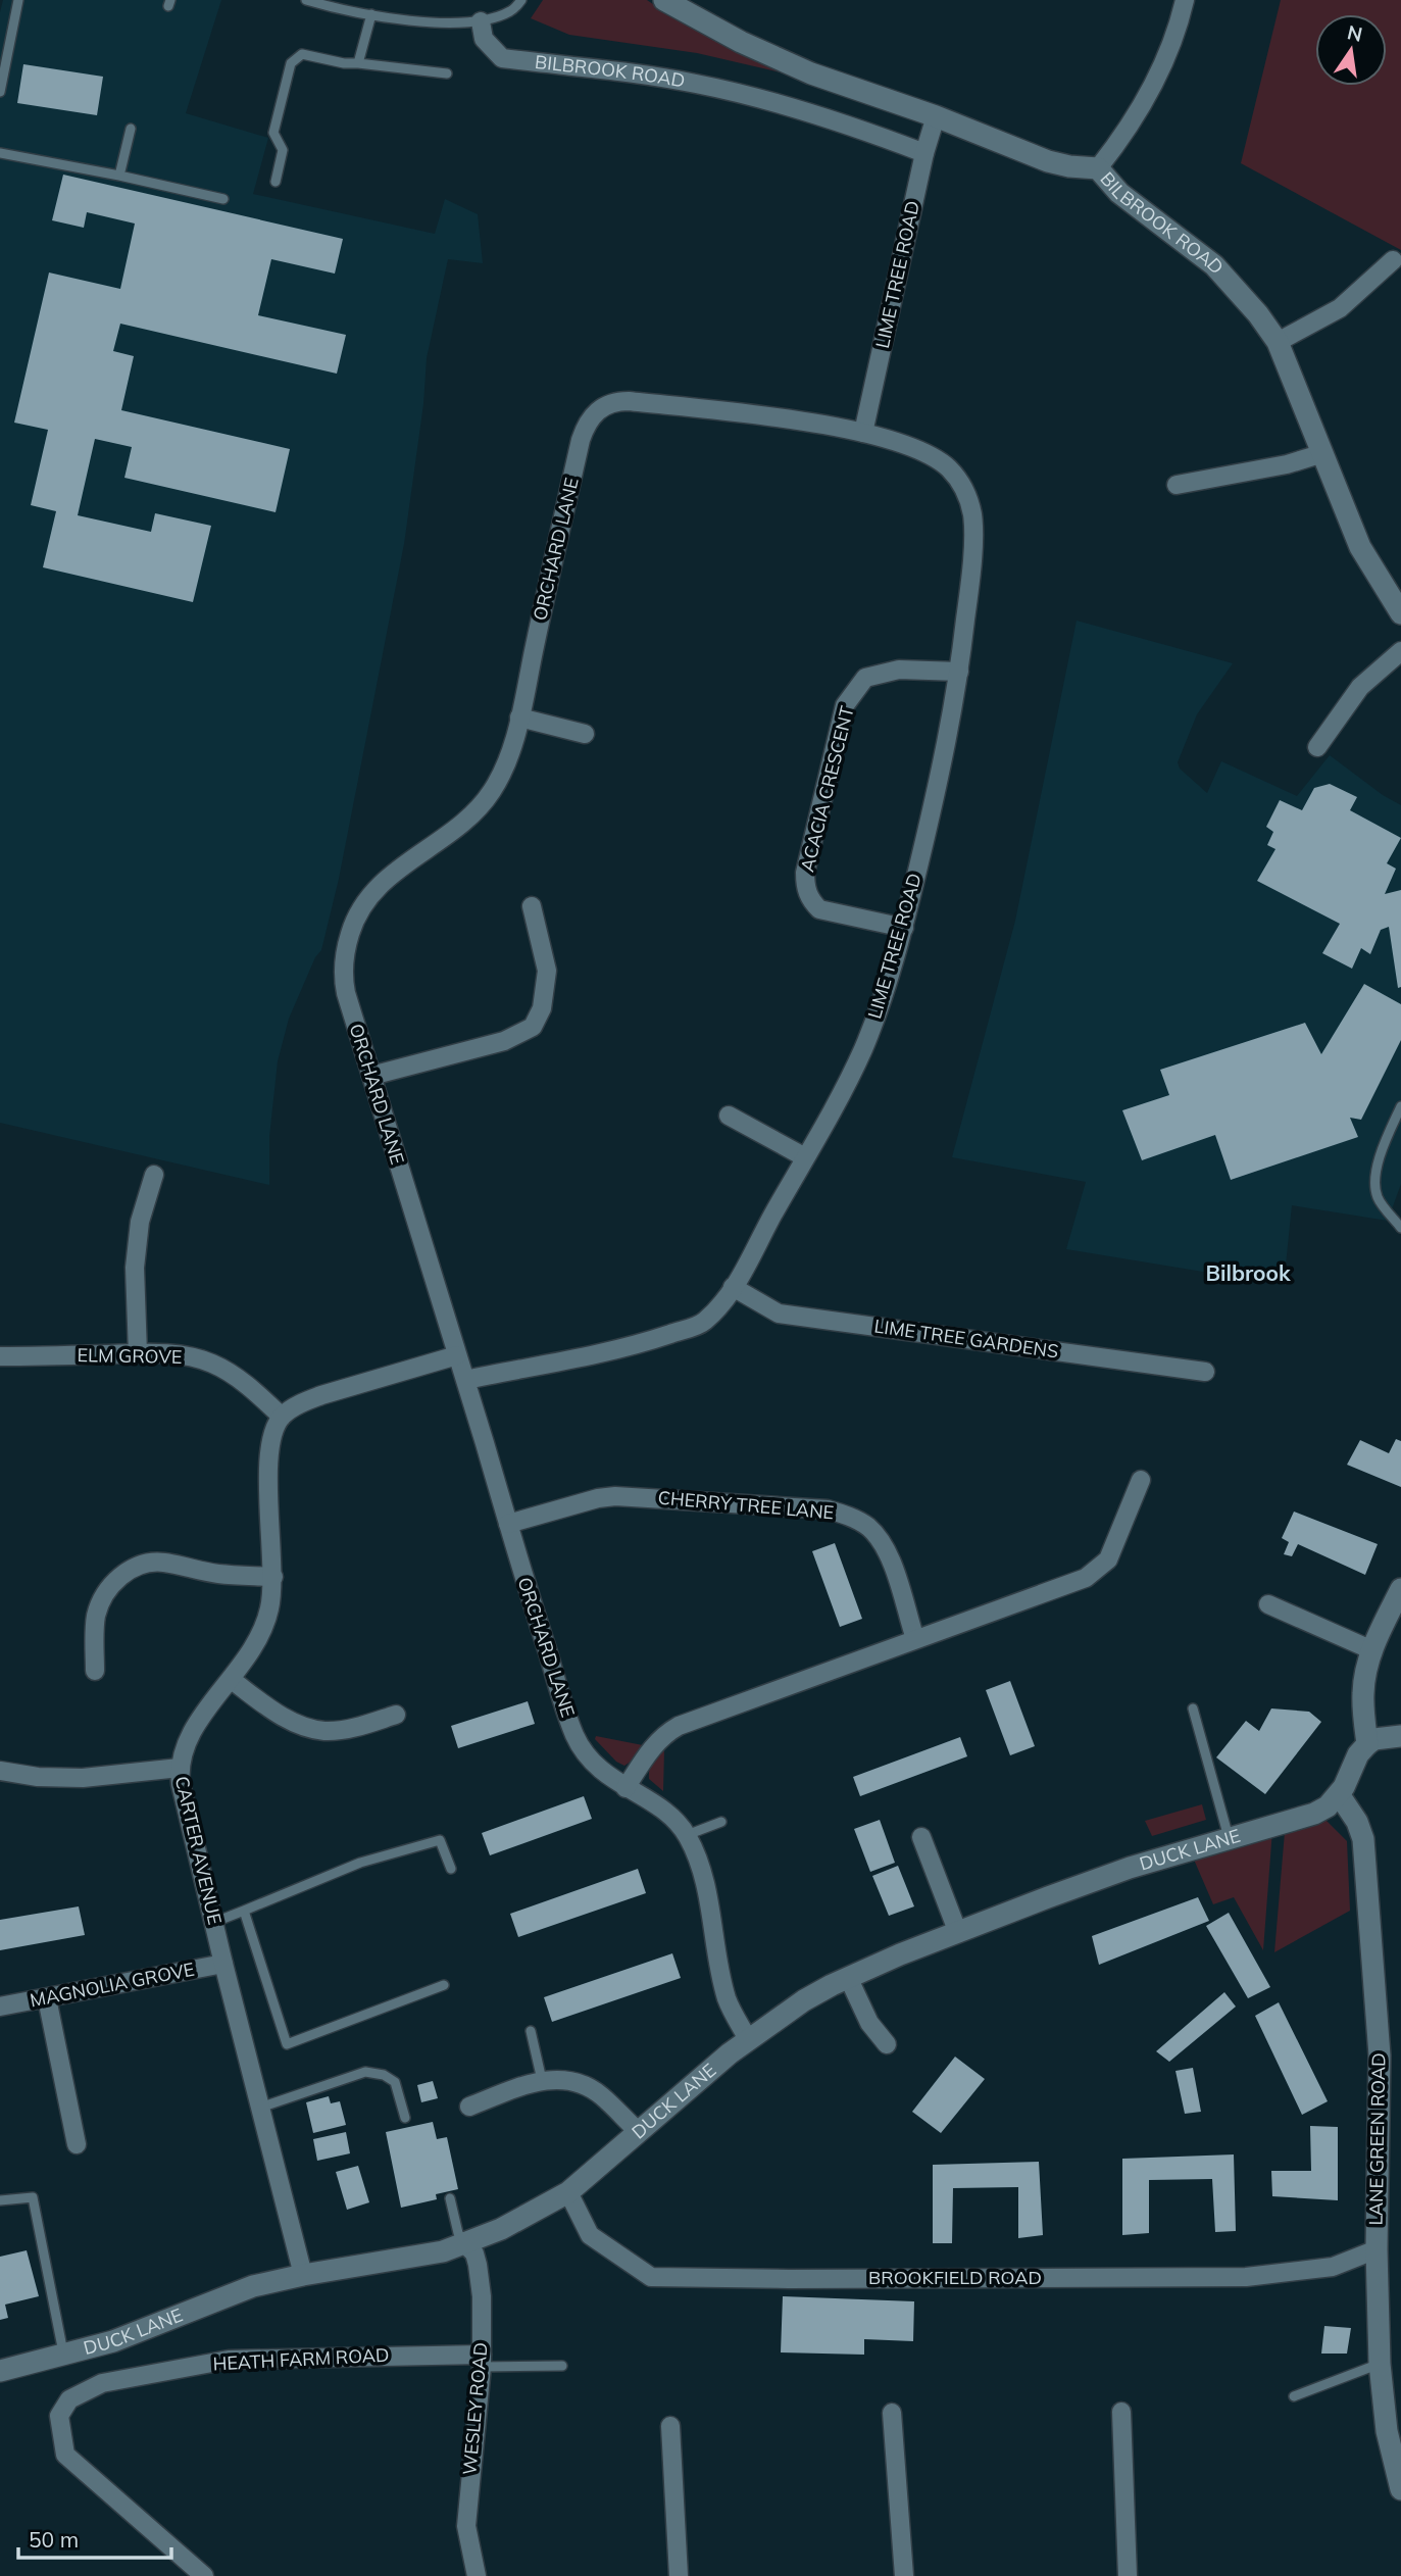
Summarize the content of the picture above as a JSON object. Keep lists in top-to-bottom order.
{
  "streets": {
    "street": [
      "BILBROOK ROAD",
      "LIME TREE ROAD",
      "ORCHARD LANE",
      "ACACIA CRESCENT",
      "LIME TREE GARDENS",
      "ELM GROVE",
      "CHERRY TREE LANE",
      "CARTER AVENUE",
      "DUCK LANE",
      "MAGNOLIA GROVE",
      "LANE GREEN ROAD",
      "BROOKFIELD ROAD",
      "HEATH FARM ROAD",
      "WESLEY ROAD"
    ]
  },
  "crossings": [
    ["BILBROOK ROAD", "LIME TREE ROAD"],
    ["LIME TREE ROAD", "ORCHARD LANE"],
    ["LIME TREE ROAD", "ACACIA CRESCENT"],
    ["LIME TREE ROAD", "LIME TREE GARDENS"],
    ["ORCHARD LANE", "CHERRY TREE LANE"],
    ["ORCHARD LANE", "DUCK LANE"],
    ["ELM GROVE", "CARTER AVENUE"],
    ["CARTER AVENUE", "DUCK LANE"],
    ["CARTER AVENUE", "MAGNOLIA GROVE"],
    ["DUCK LANE", "LANE GREEN ROAD"],
    ["DUCK LANE", "BROOKFIELD ROAD"],
    ["DUCK LANE", "WESLEY ROAD"],
    ["LANE GREEN ROAD", "BROOKFIELD ROAD"],
    ["HEATH FARM ROAD", "WESLEY ROAD"]
  ],
  "districts": ["Bilbrook"],
  "scale_bar": "50 m",
  "north": "top"
}
